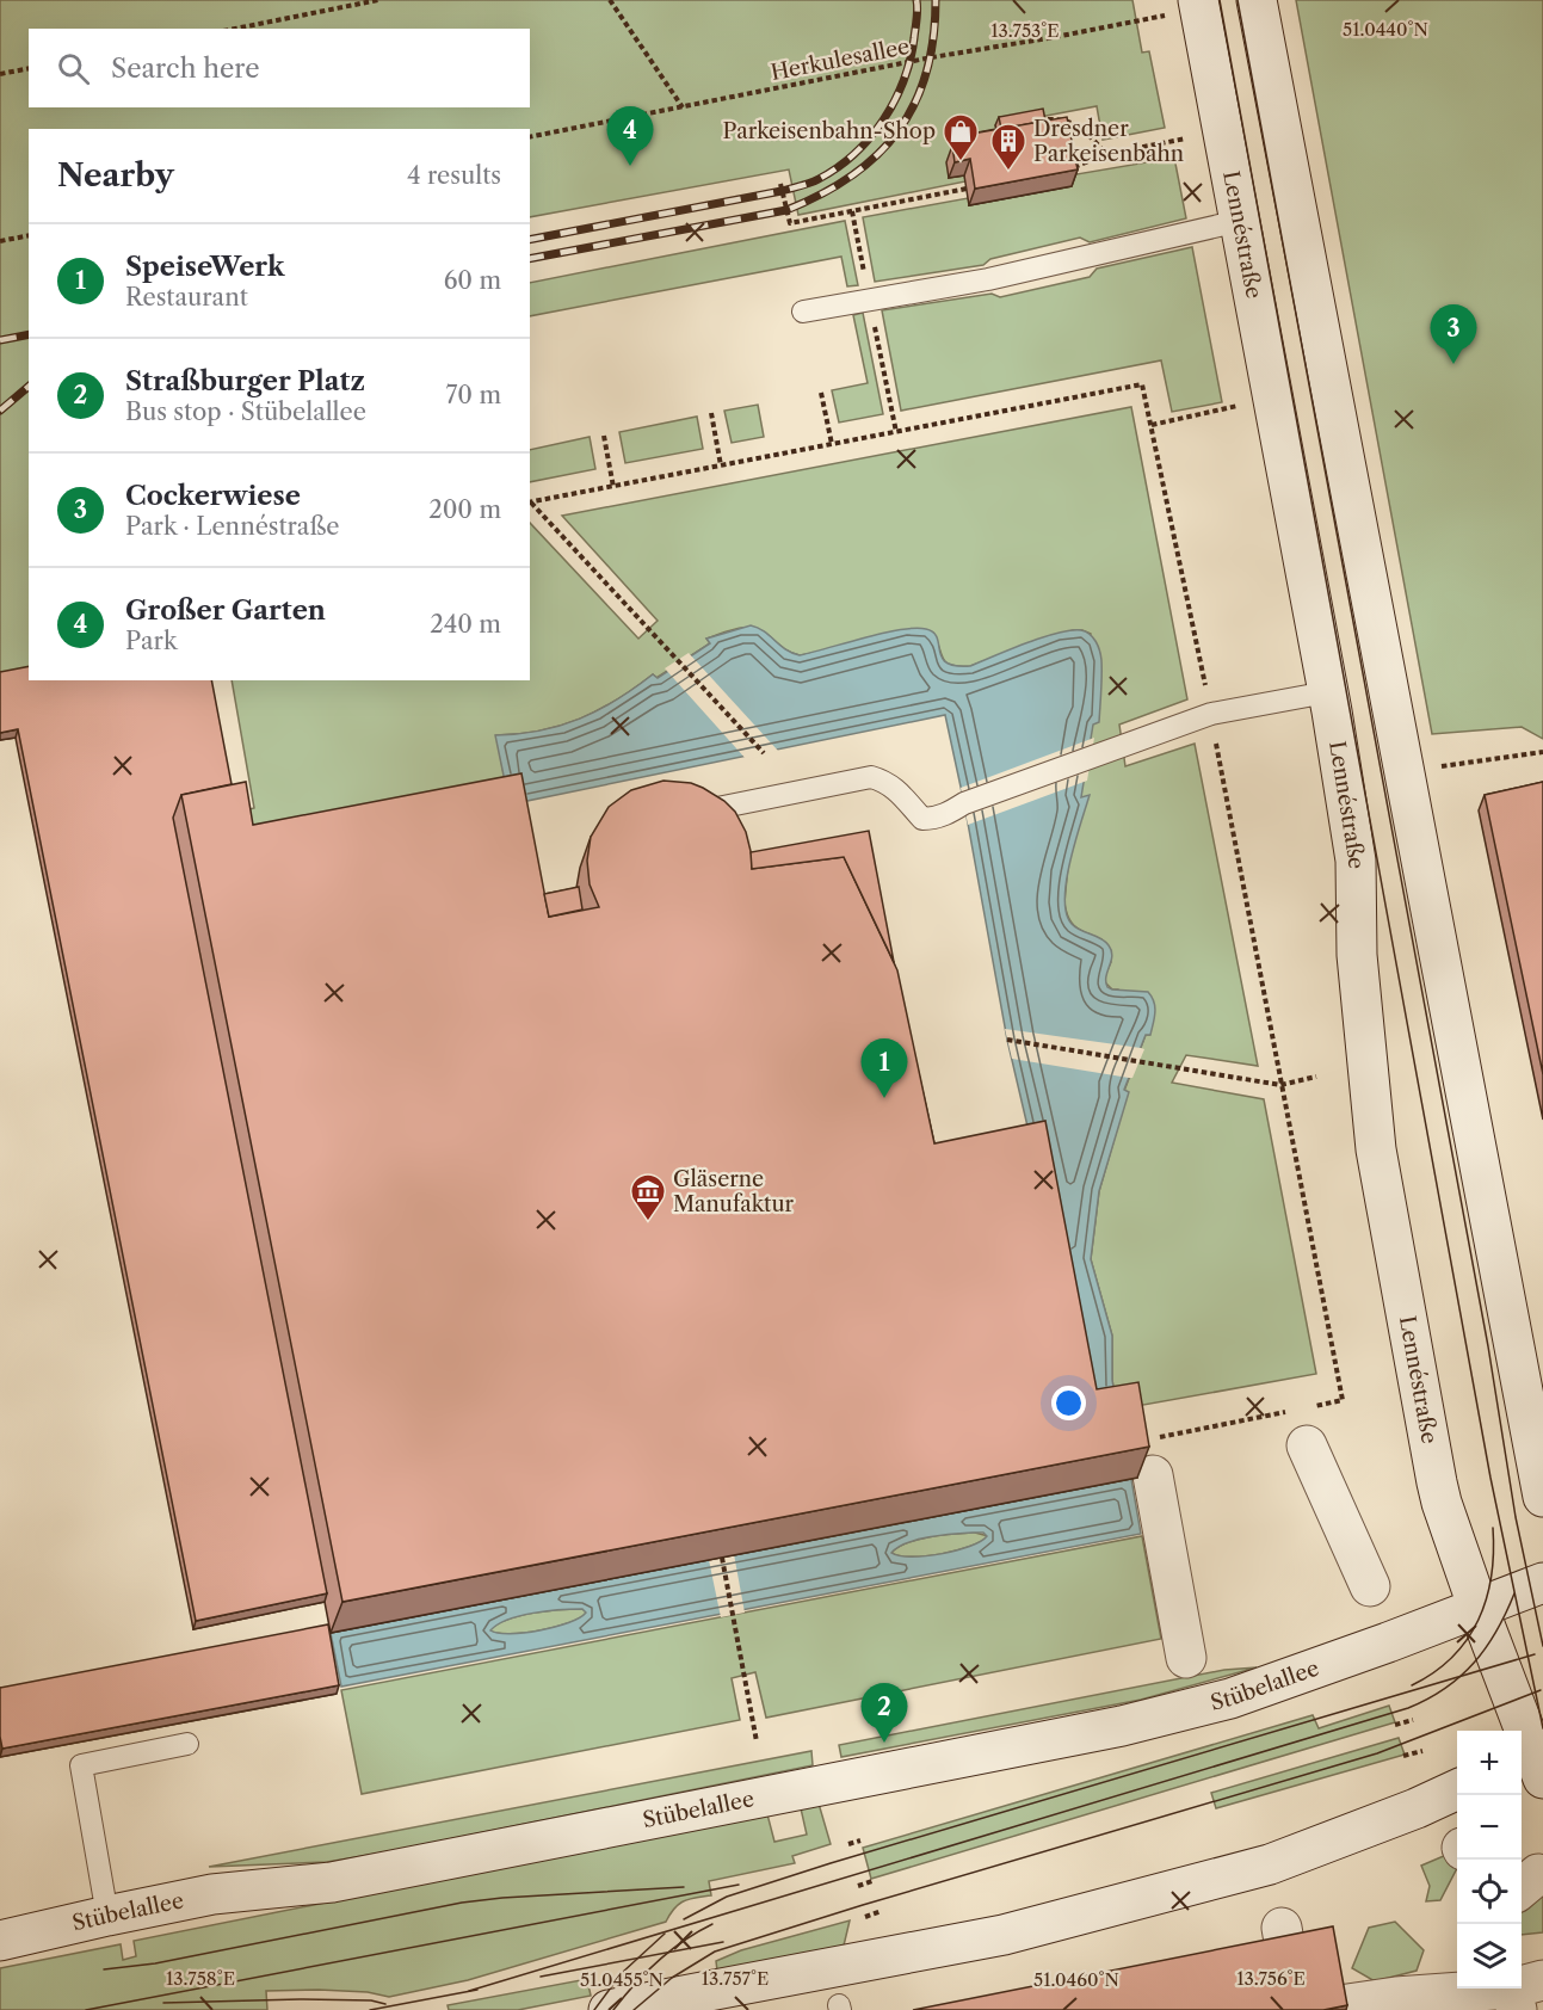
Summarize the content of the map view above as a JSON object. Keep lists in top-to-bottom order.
{
  "streets": {
    "main road": ["Lennéstraße", "Stübelallee"],
    "path": ["Herkulesallee"]
  },
  "crossings": [
    ["Lennéstraße", "Stübelallee"]
  ],
  "places": {
    "shop": ["Parkeisenbahn-Shop"],
    "building": ["Dresdner Parkeisenbahn"],
    "museum": ["Gläserne Manufaktur"]
  },
  "page": {
    "search": "Search here",
    "pins": [
      "4",
      "3",
      "1",
      "2"
    ],
    "heading": ["Nearby", "4 results"],
    "list": [
      {
        "mark": "1",
        "name": "SpeiseWerk",
        "note": "Restaurant",
        "value": "60 m"
      },
      {
        "mark": "2",
        "name": "Straßburger Platz",
        "note": "Bus stop · Stübelallee",
        "value": "70 m"
      },
      {
        "mark": "3",
        "name": "Cockerwiese",
        "note": "Park · Lennéstraße",
        "value": "200 m"
      },
      {
        "mark": "4",
        "name": "Großer Garten",
        "note": "Park",
        "value": "240 m"
      }
    ],
    "map_buttons": ["+", "−"]
  },
  "coordinates": [
    "51.0440°N",
    "13.753°E",
    "13.758°E",
    "13.757°E",
    "13.756°E",
    "51.0455°N",
    "51.0460°N"
  ]
}
